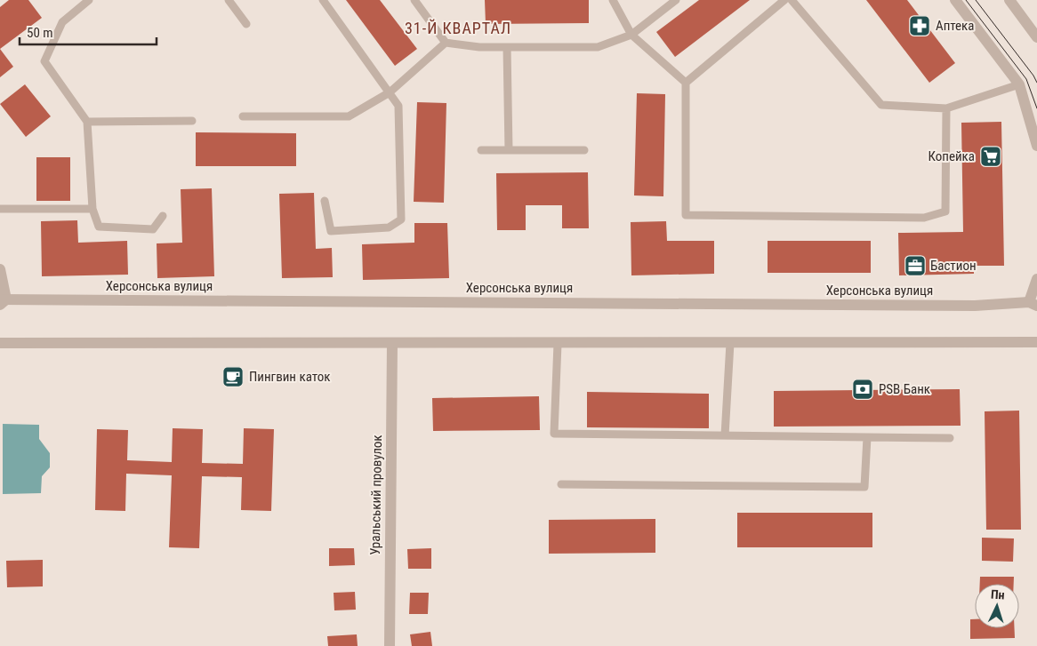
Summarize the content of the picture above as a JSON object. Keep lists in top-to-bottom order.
{
  "streets": {
    "street": ["Херсонська вулиця", "Уральський провулок"]
  },
  "districts": ["31-Й КВАРТАЛ"],
  "places": {
    "pharmacy": ["Аптека"],
    "supermarket": ["Копейка"],
    "office": ["Бастион"],
    "cafe": ["Пингвин каток"],
    "bank": ["PSB Банк"]
  },
  "scale_bar": "50 m",
  "north": "top"
}
